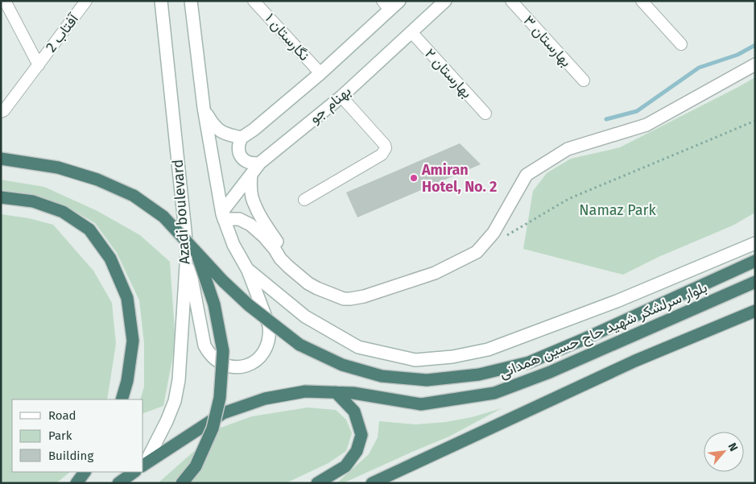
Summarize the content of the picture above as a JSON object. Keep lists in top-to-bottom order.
{
  "streets": {
    "highway": ["بلوار سرلشکر شهید حاج حسین همدانی"],
    "main road": ["بهنام جو", "Azadi boulevard"],
    "street": [
      "آفتاب 2",
      "نگارستان ۱",
      "بهارستان ۳",
      "بهارستان ۲"
    ]
  },
  "crossings": [
    ["بهارستان ۲", "بهنام جو"]
  ],
  "parks": ["Namaz Park"],
  "places": ["Amiran Hotel, No. 2"],
  "legend": ["Road", "Park", "Building"],
  "north": "top right"
}
